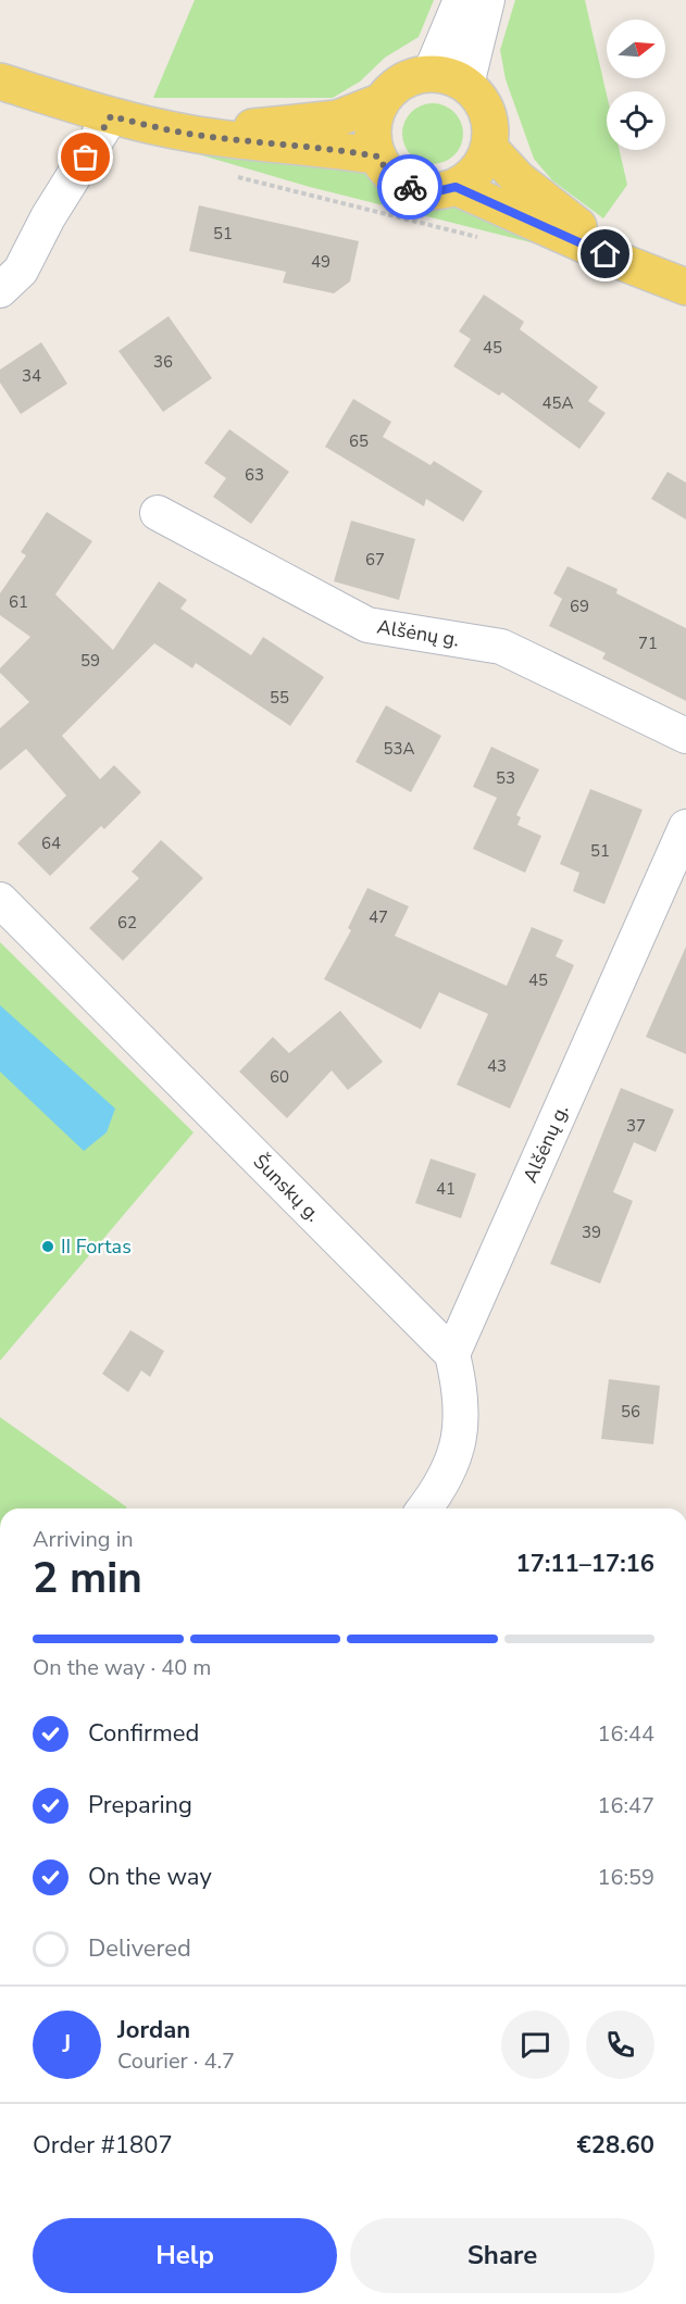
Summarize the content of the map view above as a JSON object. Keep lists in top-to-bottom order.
{
  "streets": {
    "street": ["Alšėnų g.", "Šunskų g."]
  },
  "crossings": [
    ["Alšėnų g.", "Šunskų g."]
  ],
  "places": ["II Fortas"],
  "house_numbers": [
    "51",
    "49",
    "45",
    "36",
    "34",
    "45A",
    "65",
    "63",
    "67",
    "61",
    "69",
    "71",
    "59",
    "55",
    "53A",
    "53",
    "64",
    "51",
    "47",
    "62",
    "45",
    "43",
    "60",
    "37",
    "41",
    "39",
    "56"
  ],
  "north": "right",
  "page": {
    "heading": ["2 min", "Arriving in", "17:11–17:16"],
    "panel": [
      "Jordan",
      "Courier · 4.7",
      "Order #1807",
      "€28.60"
    ],
    "bar": "On the way · 40 m",
    "list": [
      ["Confirmed", "16:44"],
      ["Preparing", "16:47"],
      ["On the way", "16:59"],
      "Delivered"
    ],
    "round": "J",
    "buttons": ["Help", "Share"]
  }
}
